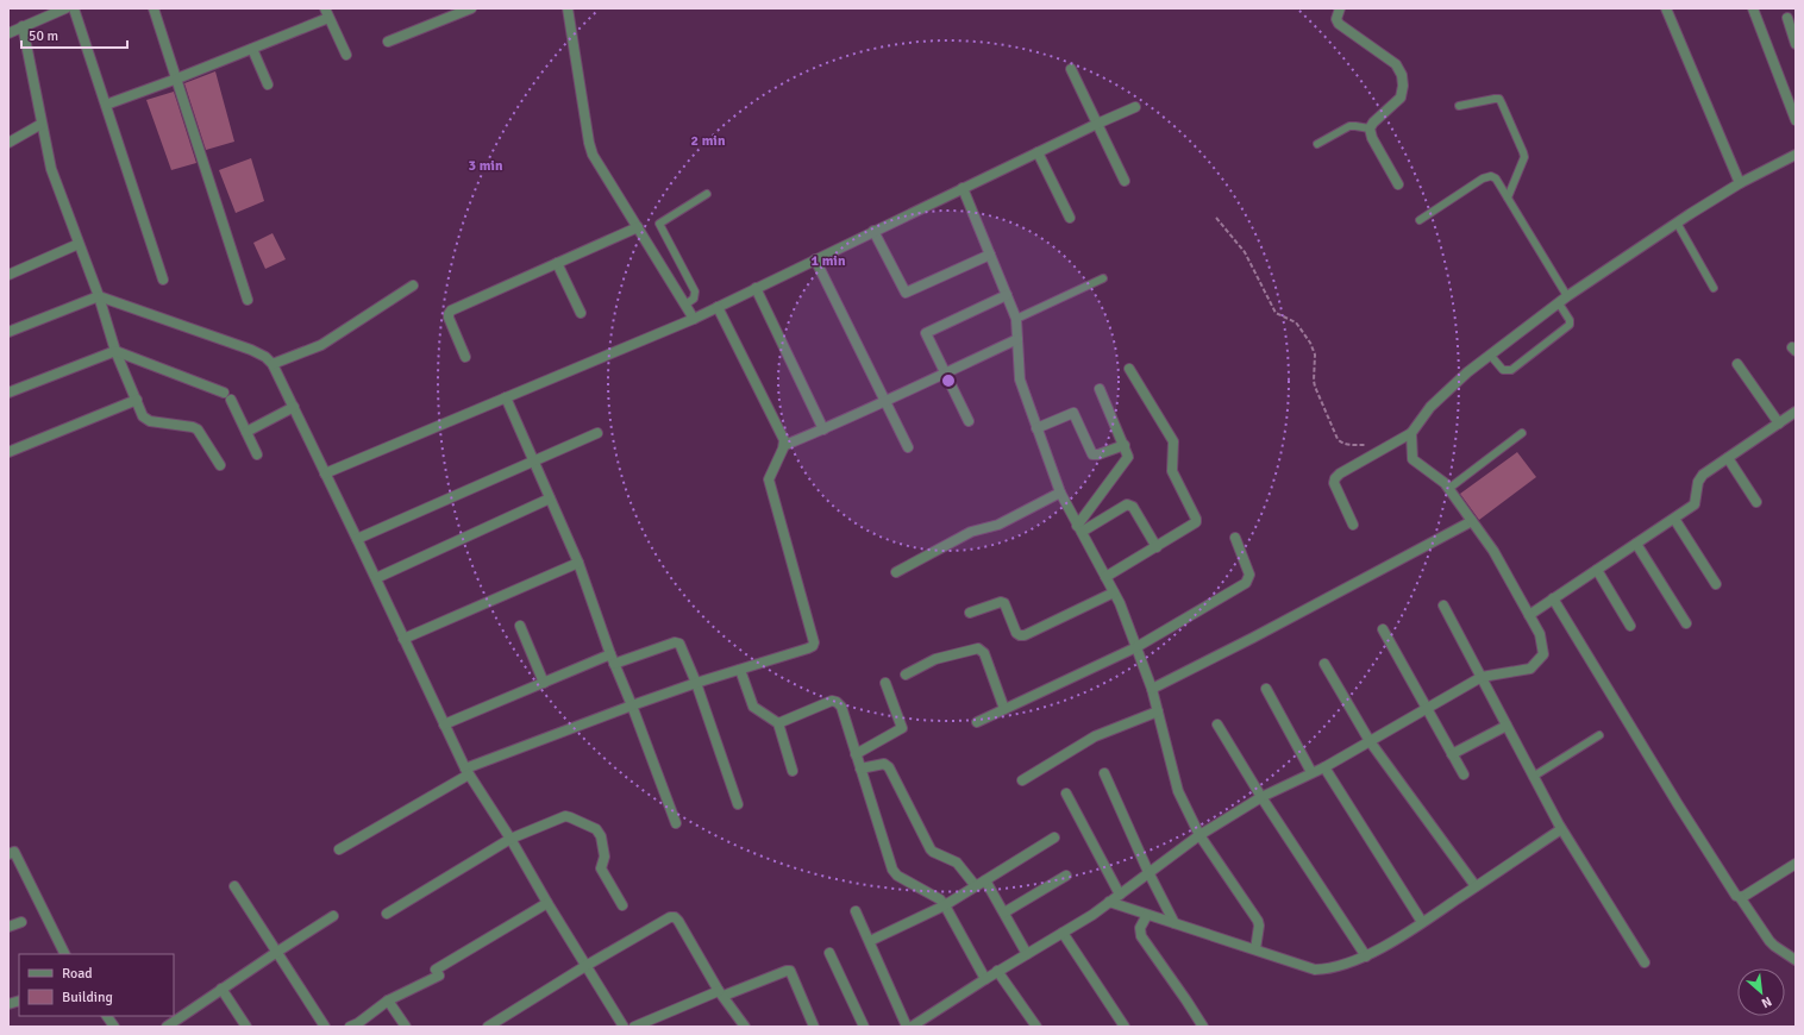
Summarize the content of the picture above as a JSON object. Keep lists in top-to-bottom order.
{
  "legend": ["Road", "Building"],
  "scale_bar": "50 m",
  "north": "bottom right",
  "rings": ["2 min", "3 min", "1 min"]
}
